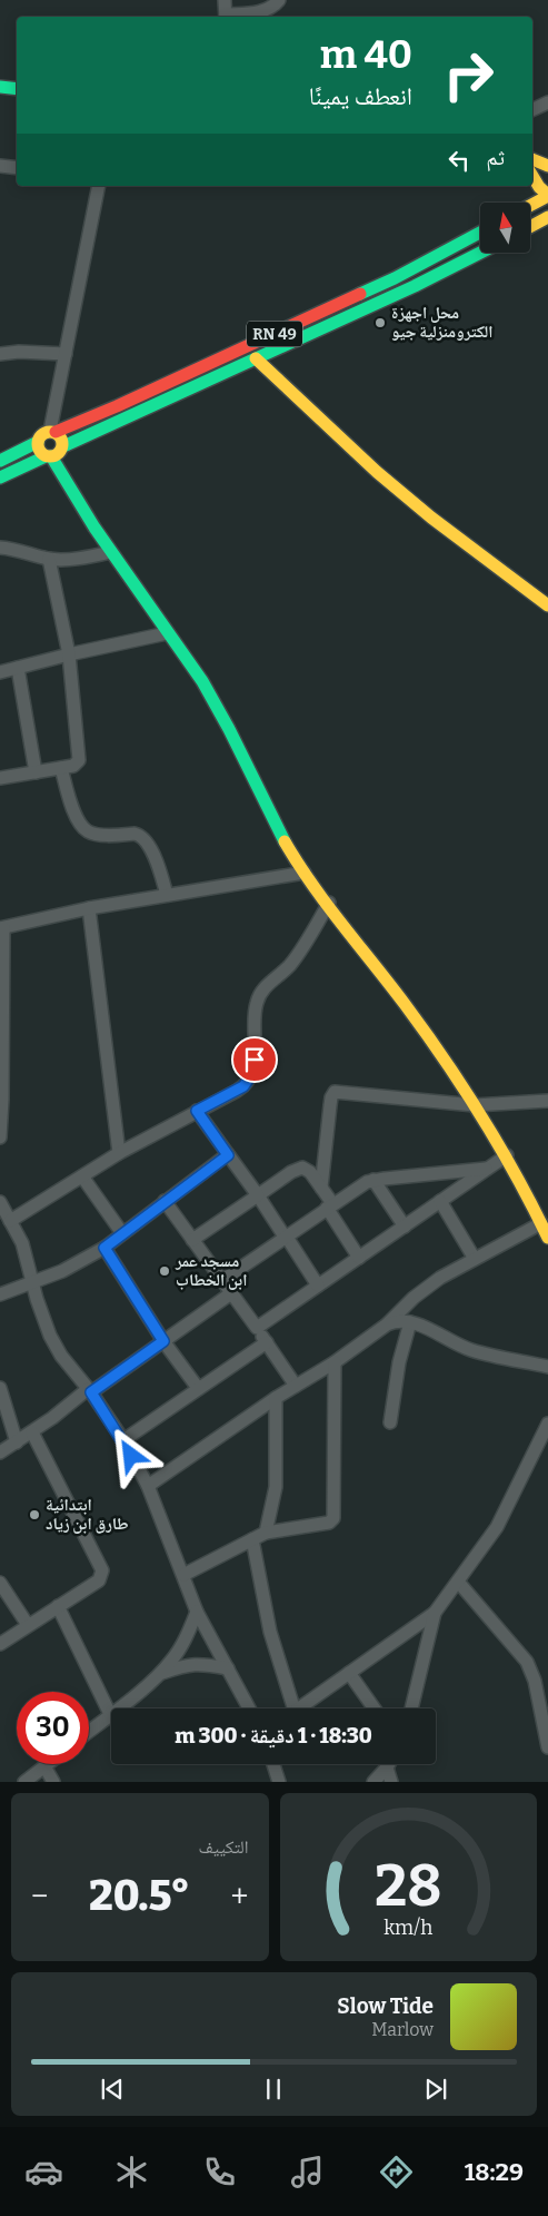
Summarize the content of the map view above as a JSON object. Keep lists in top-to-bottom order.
{
  "streets": {
    "street": ["RN 49"]
  },
  "places": ["محل اجهزة الكترومنزلية جيو", "مسجد عمر ابن الخطاب", "ابتدائية طارق ابن زياد"],
  "north": "top",
  "page": {
    "turn": ["40 m", "انعطف يمينًا"],
    "then": "ثم",
    "limit": "30",
    "trip": "18:30 · 1 دقيقة · 300 m",
    "tile": "التكييف",
    "heat": ["−", "20.5°", "+"],
    "song": ["Slow Tide", "Marlow"],
    "tabs": "18:29",
    "gauge": ["28", "km/h"]
  }
}
